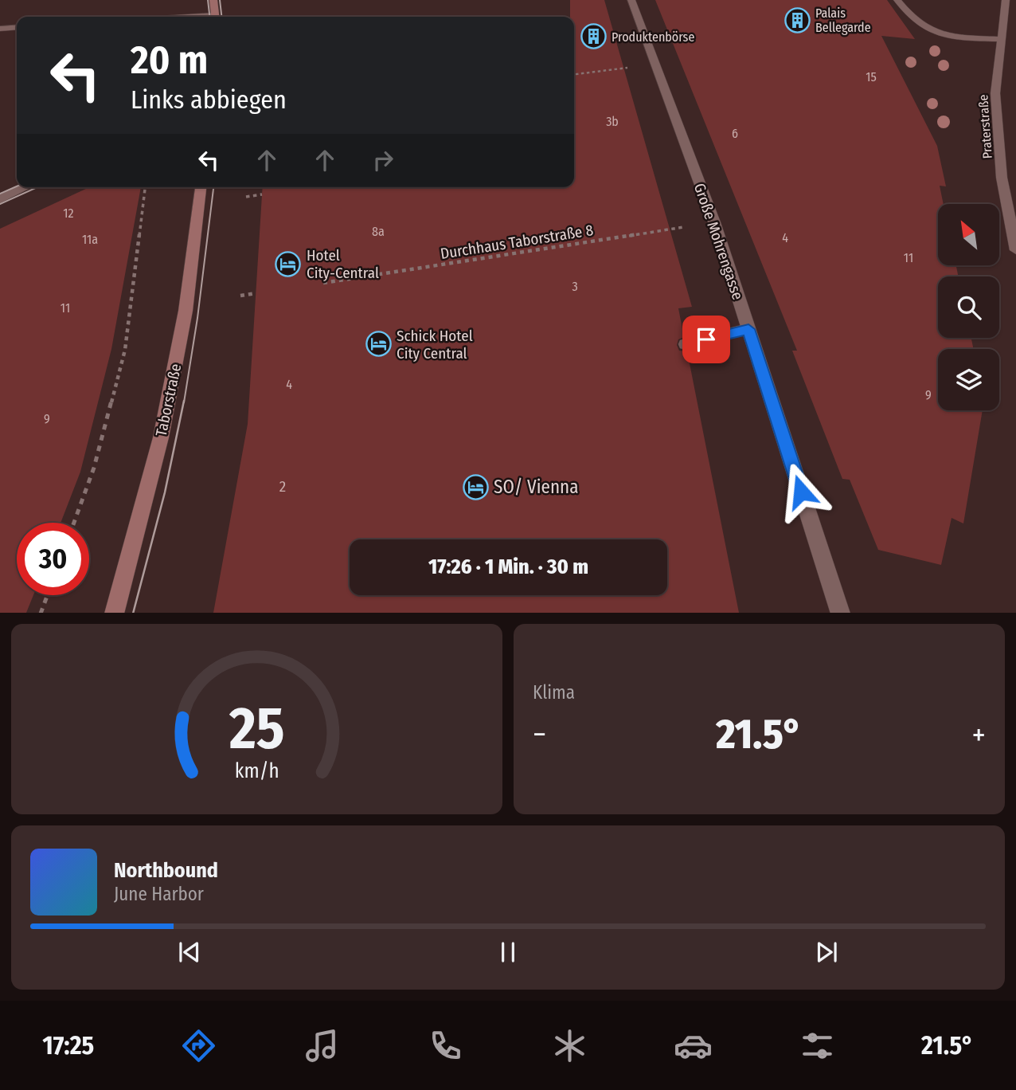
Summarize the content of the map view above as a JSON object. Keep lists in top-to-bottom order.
{
  "streets": {
    "main road": ["Taborstraße"],
    "street": ["Praterstraße", "Große Mohrengasse"],
    "path": ["Durchhaus Taborstraße 8"]
  },
  "crossings": [
    ["Durchhaus Taborstraße 8", "Große Mohrengasse"]
  ],
  "places": {
    "building": ["Palais Bellegarde", "Produktenbörse"],
    "hotel": ["Hotel City-Central", "Schick Hotel City Central", "SO/ Vienna"]
  },
  "house_numbers": [
    "15",
    "3b",
    "6",
    "12",
    "8a",
    "4",
    "11a",
    "11",
    "3",
    "11",
    "4",
    "9",
    "9",
    "2"
  ],
  "north": "top left",
  "page": {
    "turn": ["20 m", "Links abbiegen"],
    "limit": "30",
    "trip": "17:26 · 1 Min. · 30 m",
    "tile": "Klima",
    "heat": ["−", "21.5°", "+"],
    "song": ["Northbound", "June Harbor"],
    "tabs": ["17:25", "21.5°"],
    "gauge": ["25", "km/h"]
  }
}
